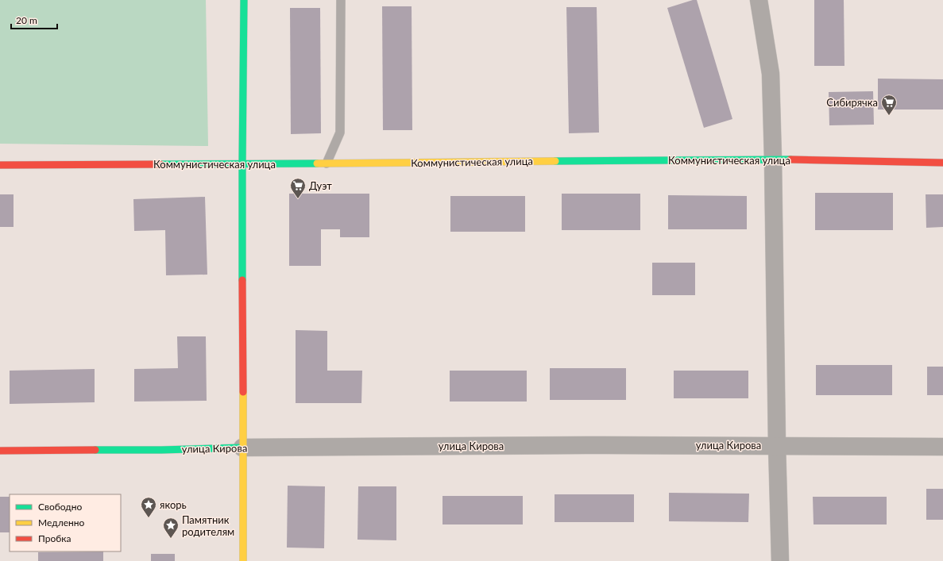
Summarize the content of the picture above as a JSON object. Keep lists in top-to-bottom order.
{
  "streets": {
    "street": ["Коммунистическая улица", "улица Кирова"]
  },
  "places": {
    "supermarket": ["Сибирячка", "Дуэт"],
    "place": ["якорь", "Памятник родителям"]
  },
  "legend": ["Свободно", "Медленно", "Пробка"],
  "scale_bar": "20 m"
}
